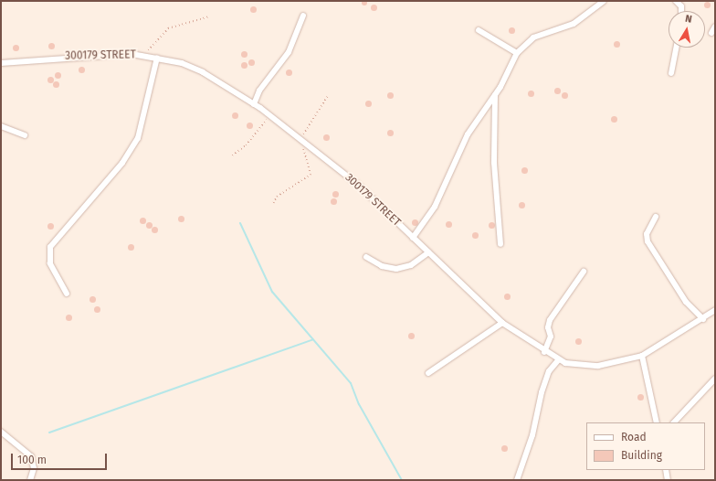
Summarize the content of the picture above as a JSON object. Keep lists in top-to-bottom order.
{
  "streets": {
    "street": ["300179 STREET"]
  },
  "legend": ["Road", "Building"],
  "scale_bar": "100 m",
  "north": "top"
}
